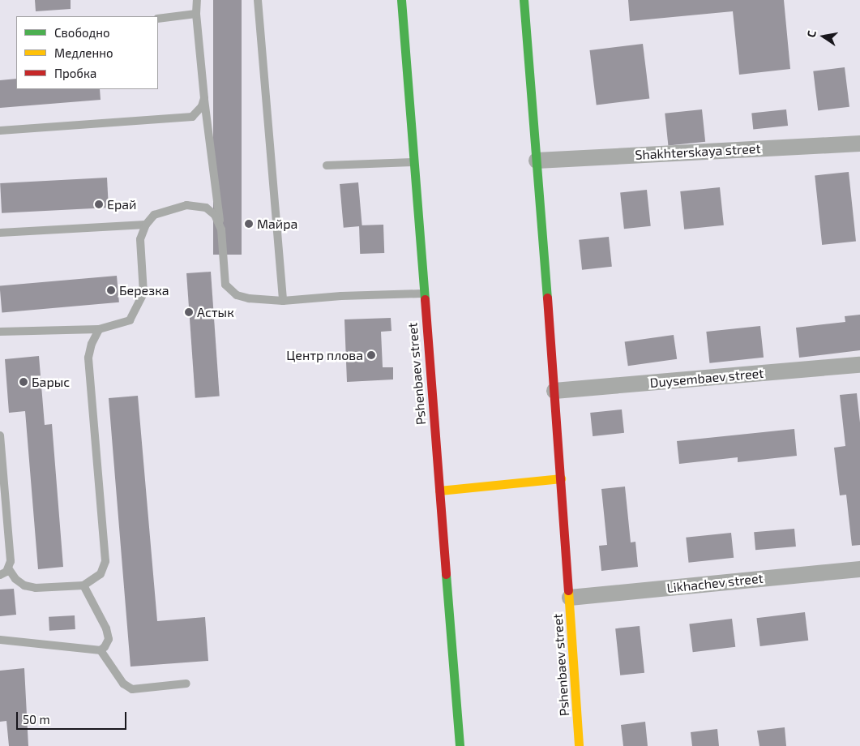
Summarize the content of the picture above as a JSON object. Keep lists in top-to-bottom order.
{
  "streets": {
    "main road": ["Pshenbaev street"],
    "street": ["Shakhterskaya street", "Duysembaev street", "Likhachev street"]
  },
  "crossings": [
    ["Shakhterskaya street", "Pshenbaev street"],
    ["Pshenbaev street", "Duysembaev street"],
    ["Pshenbaev street", "Likhachev street"]
  ],
  "places": [
    "Ерай",
    "Майра",
    "Березка",
    "Астык",
    "Центр плова",
    "Барыс"
  ],
  "legend": ["Свободно", "Медленно", "Пробка"],
  "scale_bar": "50 m",
  "north": "left"
}
